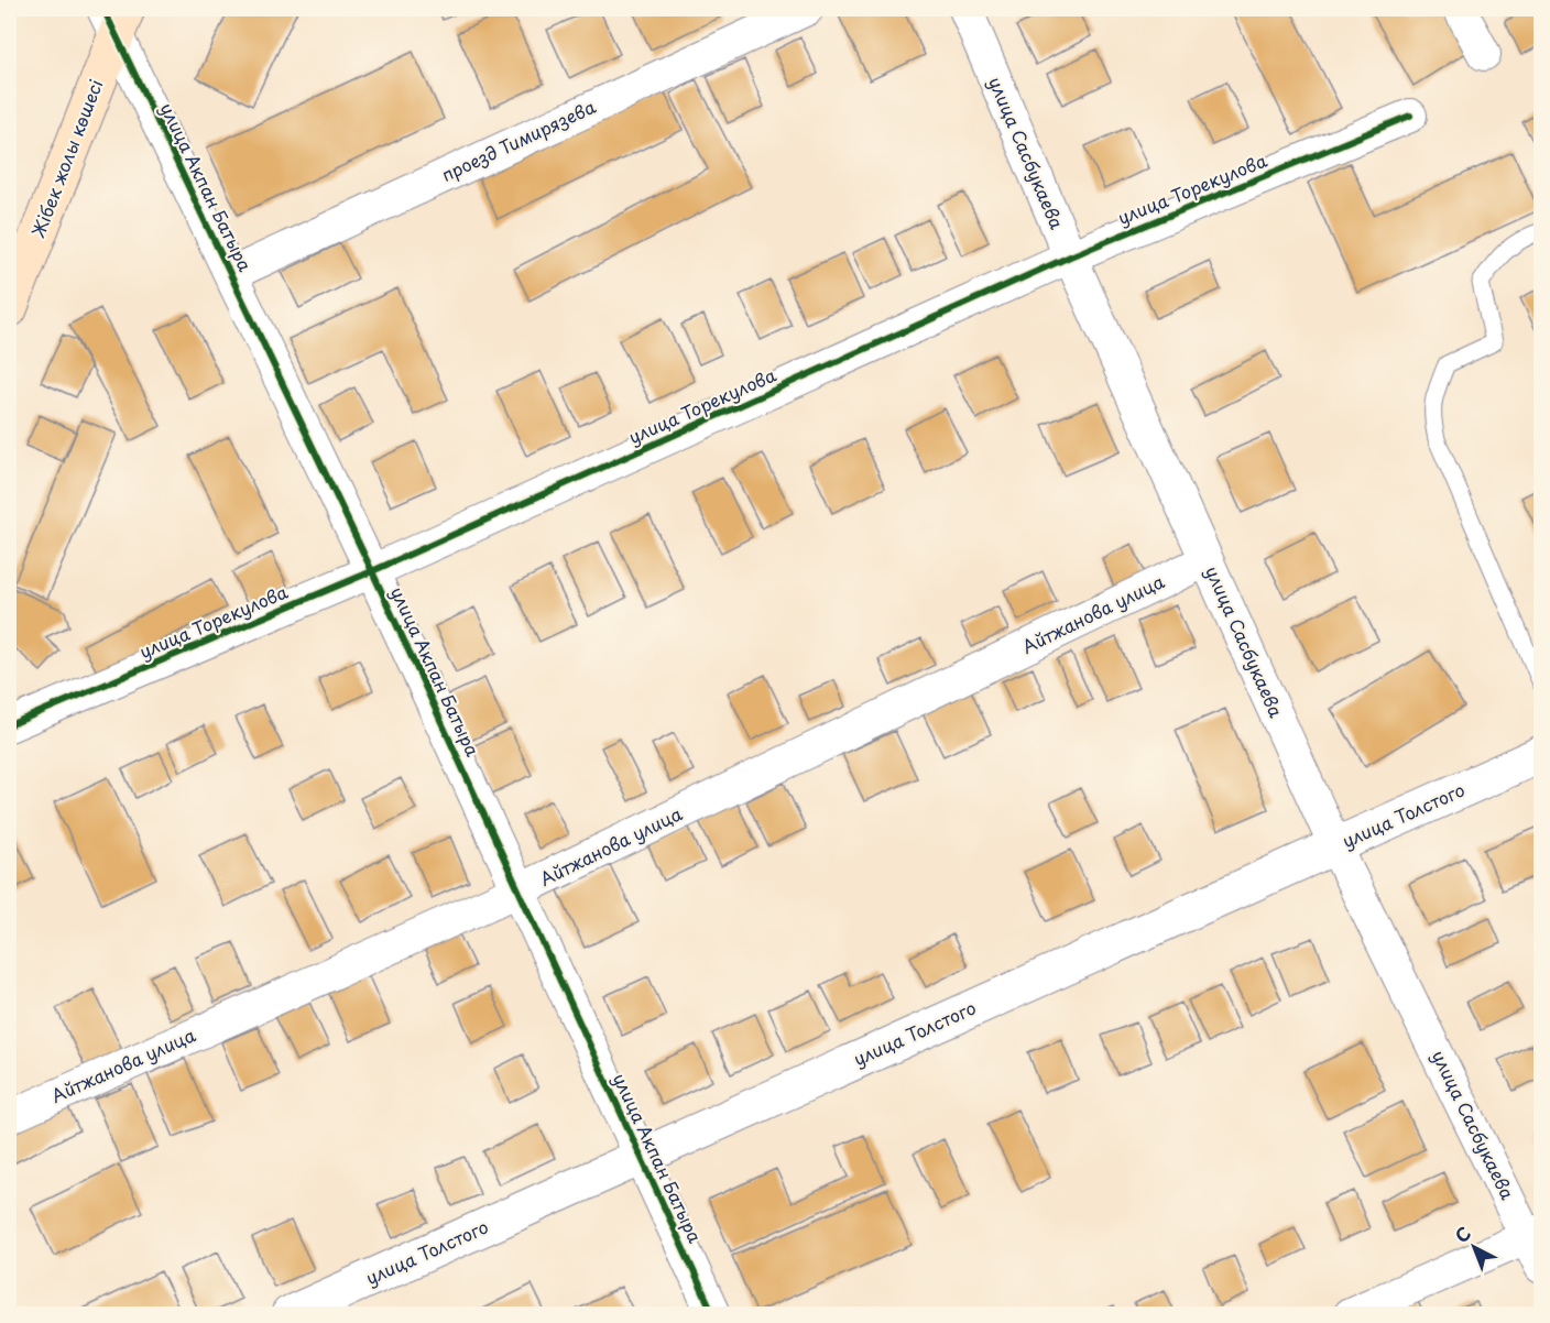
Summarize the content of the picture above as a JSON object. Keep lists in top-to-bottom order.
{
  "streets": {
    "main road": ["Жібек жолы көшесі"],
    "street": [
      "проезд Тимирязева",
      "улица Сасбукаева",
      "улица Акпан Батыра",
      "улица Торекулова",
      "Айтжанова улица",
      "улица Толстого"
    ]
  },
  "crossings": [
    ["проезд Тимирязева", "улица Акпан Батыра"],
    ["улица Сасбукаева", "улица Торекулова"],
    ["улица Сасбукаева", "Айтжанова улица"],
    ["улица Сасбукаева", "улица Толстого"],
    ["Жібек жолы көшесі", "улица Акпан Батыра"],
    ["улица Акпан Батыра", "улица Торекулова"],
    ["улица Акпан Батыра", "Айтжанова улица"],
    ["улица Акпан Батыра", "улица Толстого"]
  ],
  "north": "top left"
}
